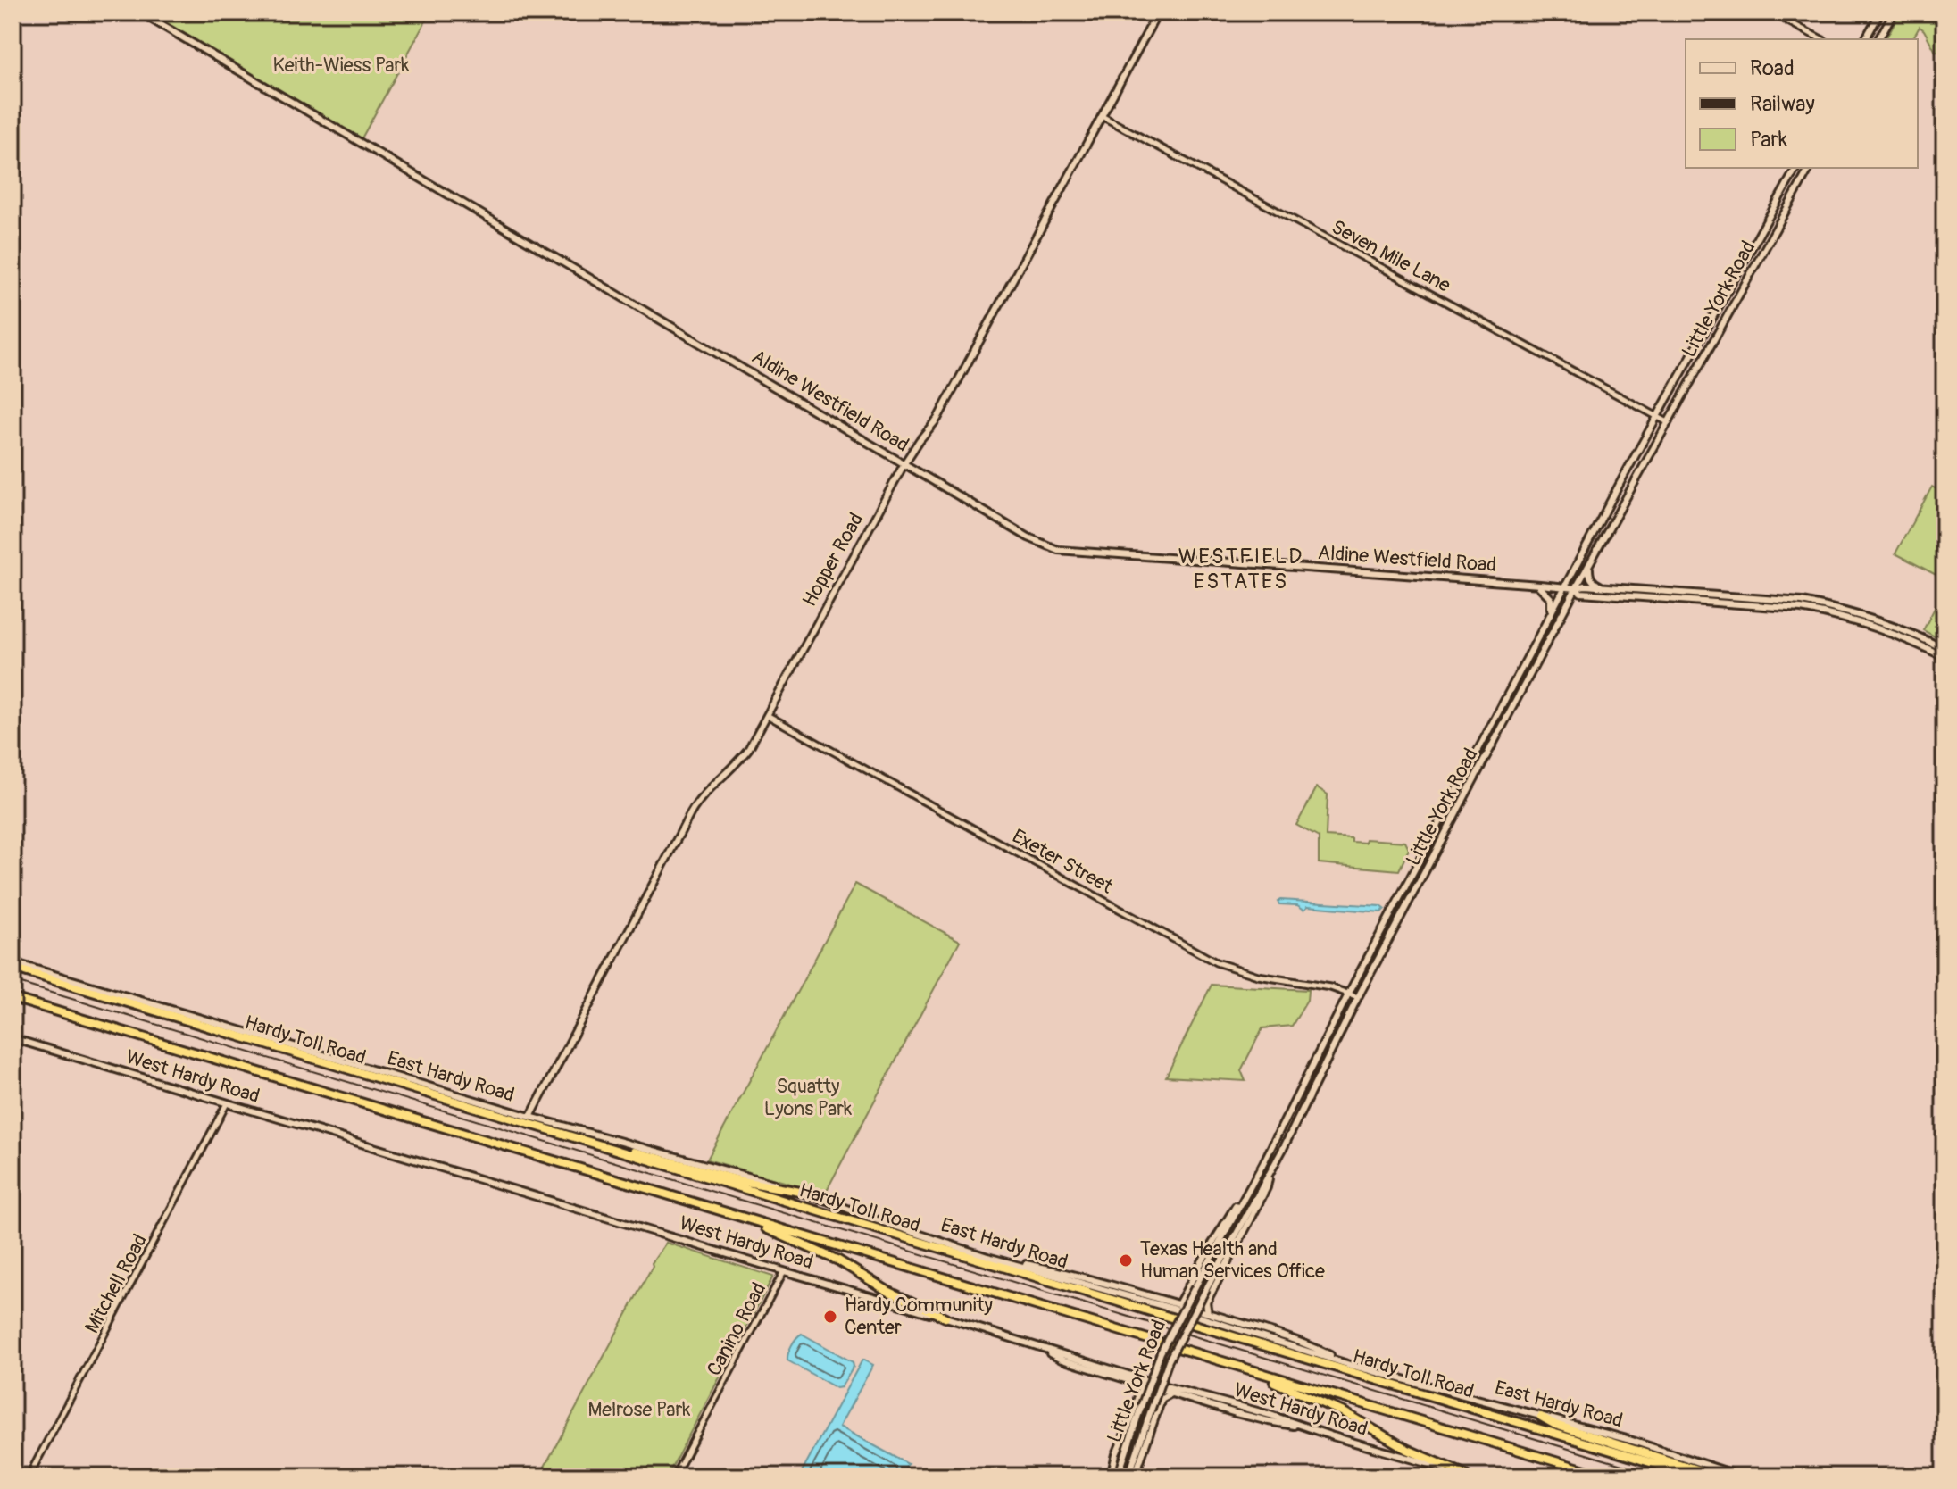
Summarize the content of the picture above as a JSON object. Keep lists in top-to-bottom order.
{
  "streets": {
    "highway": ["Hardy Toll Road"],
    "main road": [
      "Little York Road",
      "Aldine Westfield Road",
      "Hopper Road",
      "West Hardy Road",
      "East Hardy Road"
    ],
    "street": [
      "Seven Mile Lane",
      "Exeter Street",
      "Mitchell Road",
      "Canino Road"
    ]
  },
  "crossings": [
    ["Seven Mile Lane", "Little York Road"],
    ["Seven Mile Lane", "Hopper Road"],
    ["Little York Road", "Aldine Westfield Road"],
    ["Little York Road", "Exeter Street"],
    ["Little York Road", "West Hardy Road"],
    ["Little York Road", "East Hardy Road"],
    ["Aldine Westfield Road", "Hopper Road"],
    ["Hopper Road", "Exeter Street"],
    ["Hopper Road", "East Hardy Road"],
    ["Hardy Toll Road", "East Hardy Road"],
    ["West Hardy Road", "Mitchell Road"],
    ["West Hardy Road", "Canino Road"]
  ],
  "districts": ["WESTFIELD ESTATES"],
  "parks": ["Keith-Wiess Park", "Squatty Lyons Park", "Melrose Park"],
  "places": ["Texas Health and Human Services Office", "Hardy Community Center"],
  "legend": ["Road", "Railway", "Park"]
}
